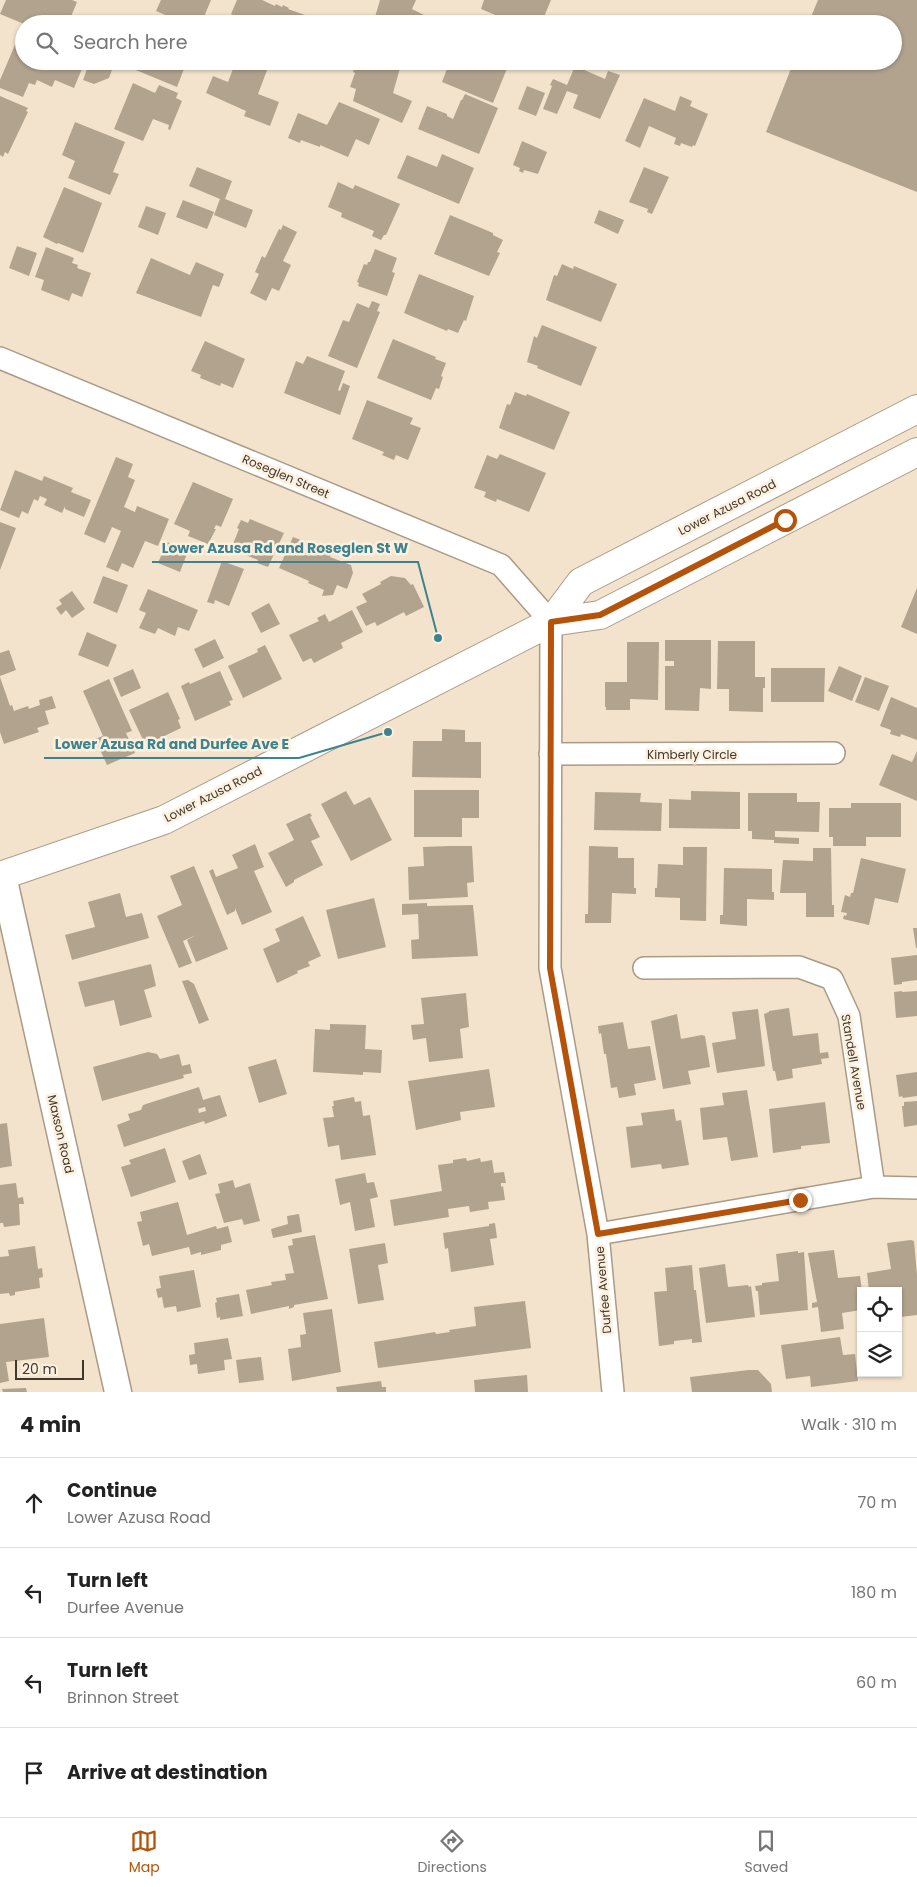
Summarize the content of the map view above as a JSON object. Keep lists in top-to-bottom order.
{
  "streets": {
    "main road": ["Lower Azusa Road"],
    "street": [
      "Roseglen Street",
      "Kimberly Circle",
      "Standell Avenue",
      "Maxson Road",
      "Durfee Avenue"
    ]
  },
  "crossings": [
    ["Roseglen Street", "Lower Azusa Road"],
    ["Roseglen Street", "Durfee Avenue"],
    ["Lower Azusa Road", "Maxson Road"],
    ["Lower Azusa Road", "Durfee Avenue"],
    ["Kimberly Circle", "Durfee Avenue"]
  ],
  "places": ["Lower Azusa Rd and Roseglen St W", "Lower Azusa Rd and Durfee Ave E"],
  "scale_bar": "20 m",
  "page": {
    "search": "Search here",
    "scale": "20 m",
    "heading": ["4 min", "Walk · 310 m"],
    "list": [
      ["Continue", "Lower Azusa Road", "70 m"],
      ["Turn left", "Durfee Avenue", "180 m"],
      ["Turn left", "Brinnon Street", "60 m"],
      "Arrive at destination"
    ],
    "nav": ["Map", "Directions", "Saved"]
  }
}
